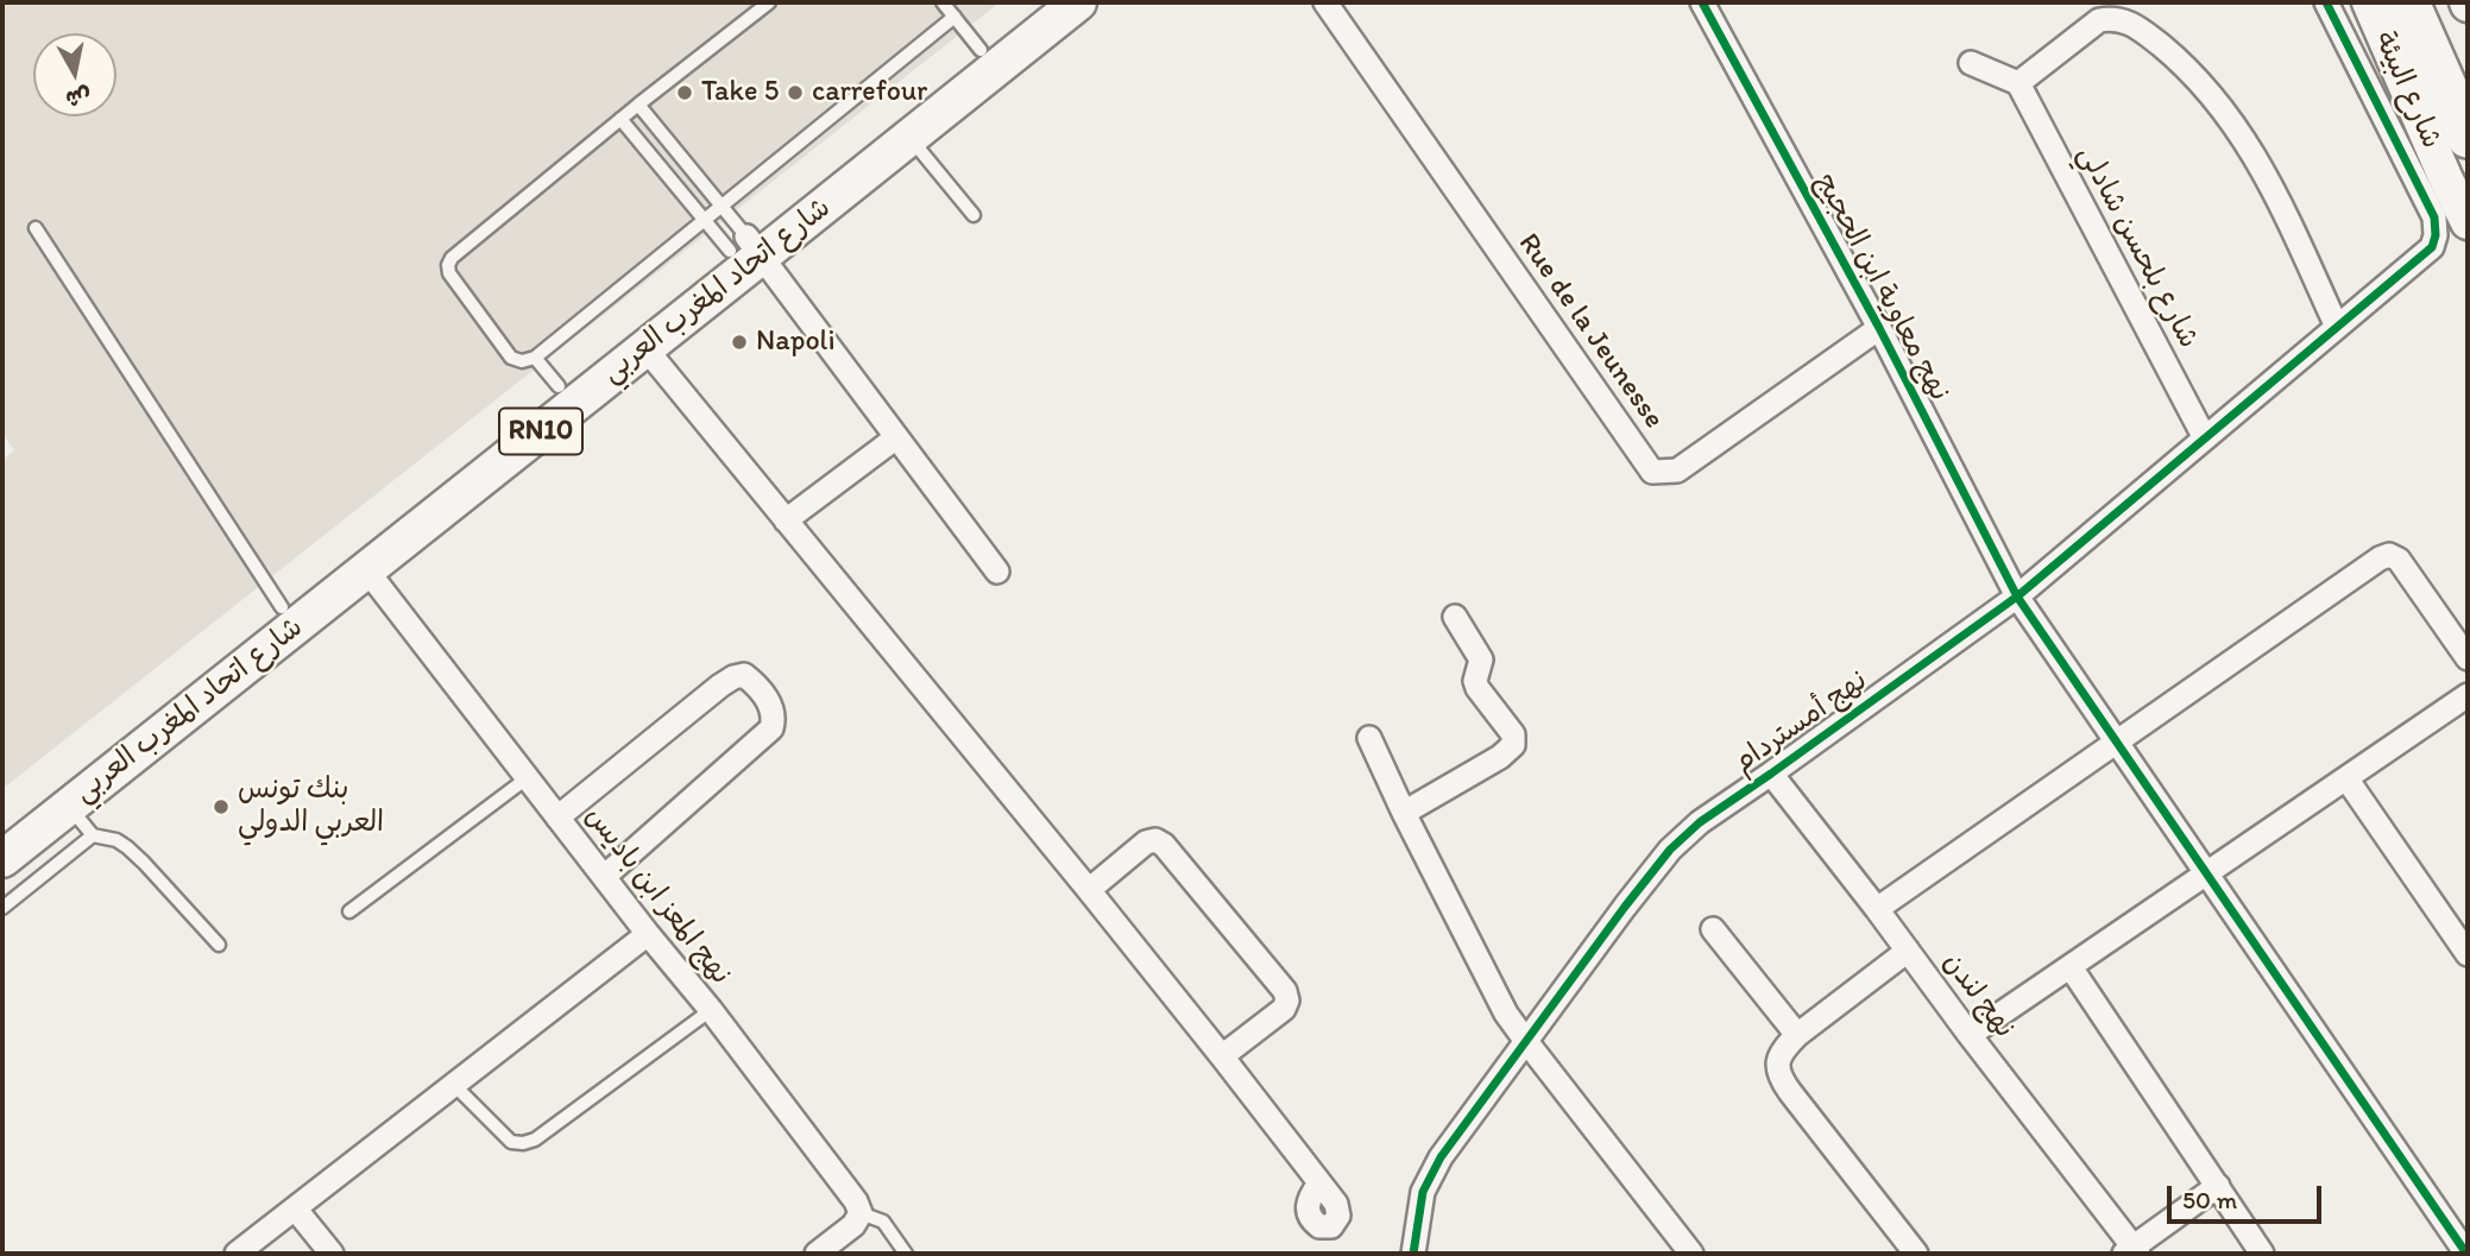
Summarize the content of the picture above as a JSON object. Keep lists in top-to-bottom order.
{
  "streets": {
    "main road": ["شارع البيئة", "شارع اتحاد المغرب العربي", "RN10"],
    "street": [
      "شارع بلحسن شادلي",
      "نهج معاوية ابن الحجيج",
      "Rue de la Jeunesse",
      "نهج أمستردام",
      "نهج المعز ابن باديس",
      "نهج لندن"
    ]
  },
  "crossings": [
    ["شارع بلحسن شادلي", "نهج أمستردام"],
    ["نهج معاوية ابن الحجيج", "Rue de la Jeunesse"],
    ["نهج معاوية ابن الحجيج", "نهج أمستردام"],
    ["شارع اتحاد المغرب العربي", "نهج المعز ابن باديس"],
    ["نهج أمستردام", "نهج لندن"]
  ],
  "places": [
    "Take 5",
    "carrefour",
    "Napoli",
    "بنك تونس العربي الدولي"
  ],
  "scale_bar": "50 m",
  "north": "bottom"
}
